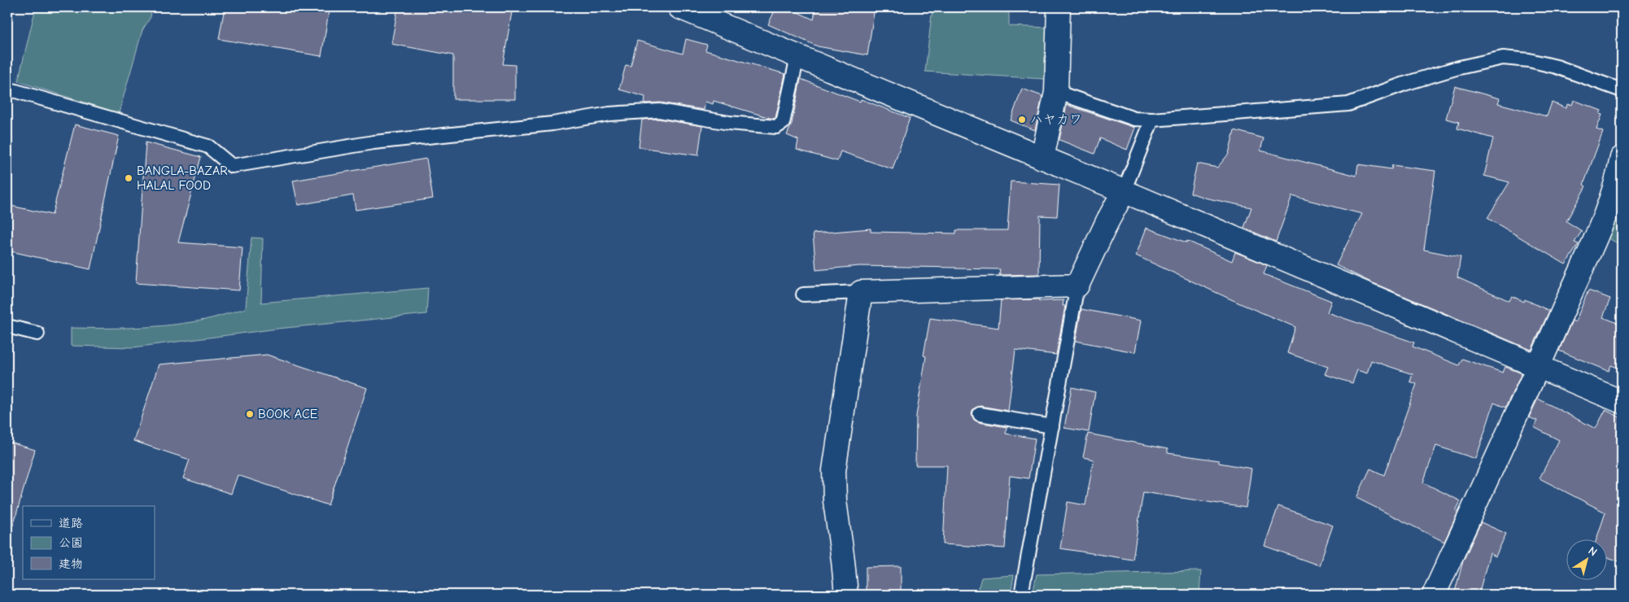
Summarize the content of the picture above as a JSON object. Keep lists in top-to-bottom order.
{
  "places": ["ハヤカワ", "BANGLA-BAZAR HALAL FOOD", "BOOK ACE"],
  "legend": ["道路", "公園", "建物"],
  "north": "top right"
}
